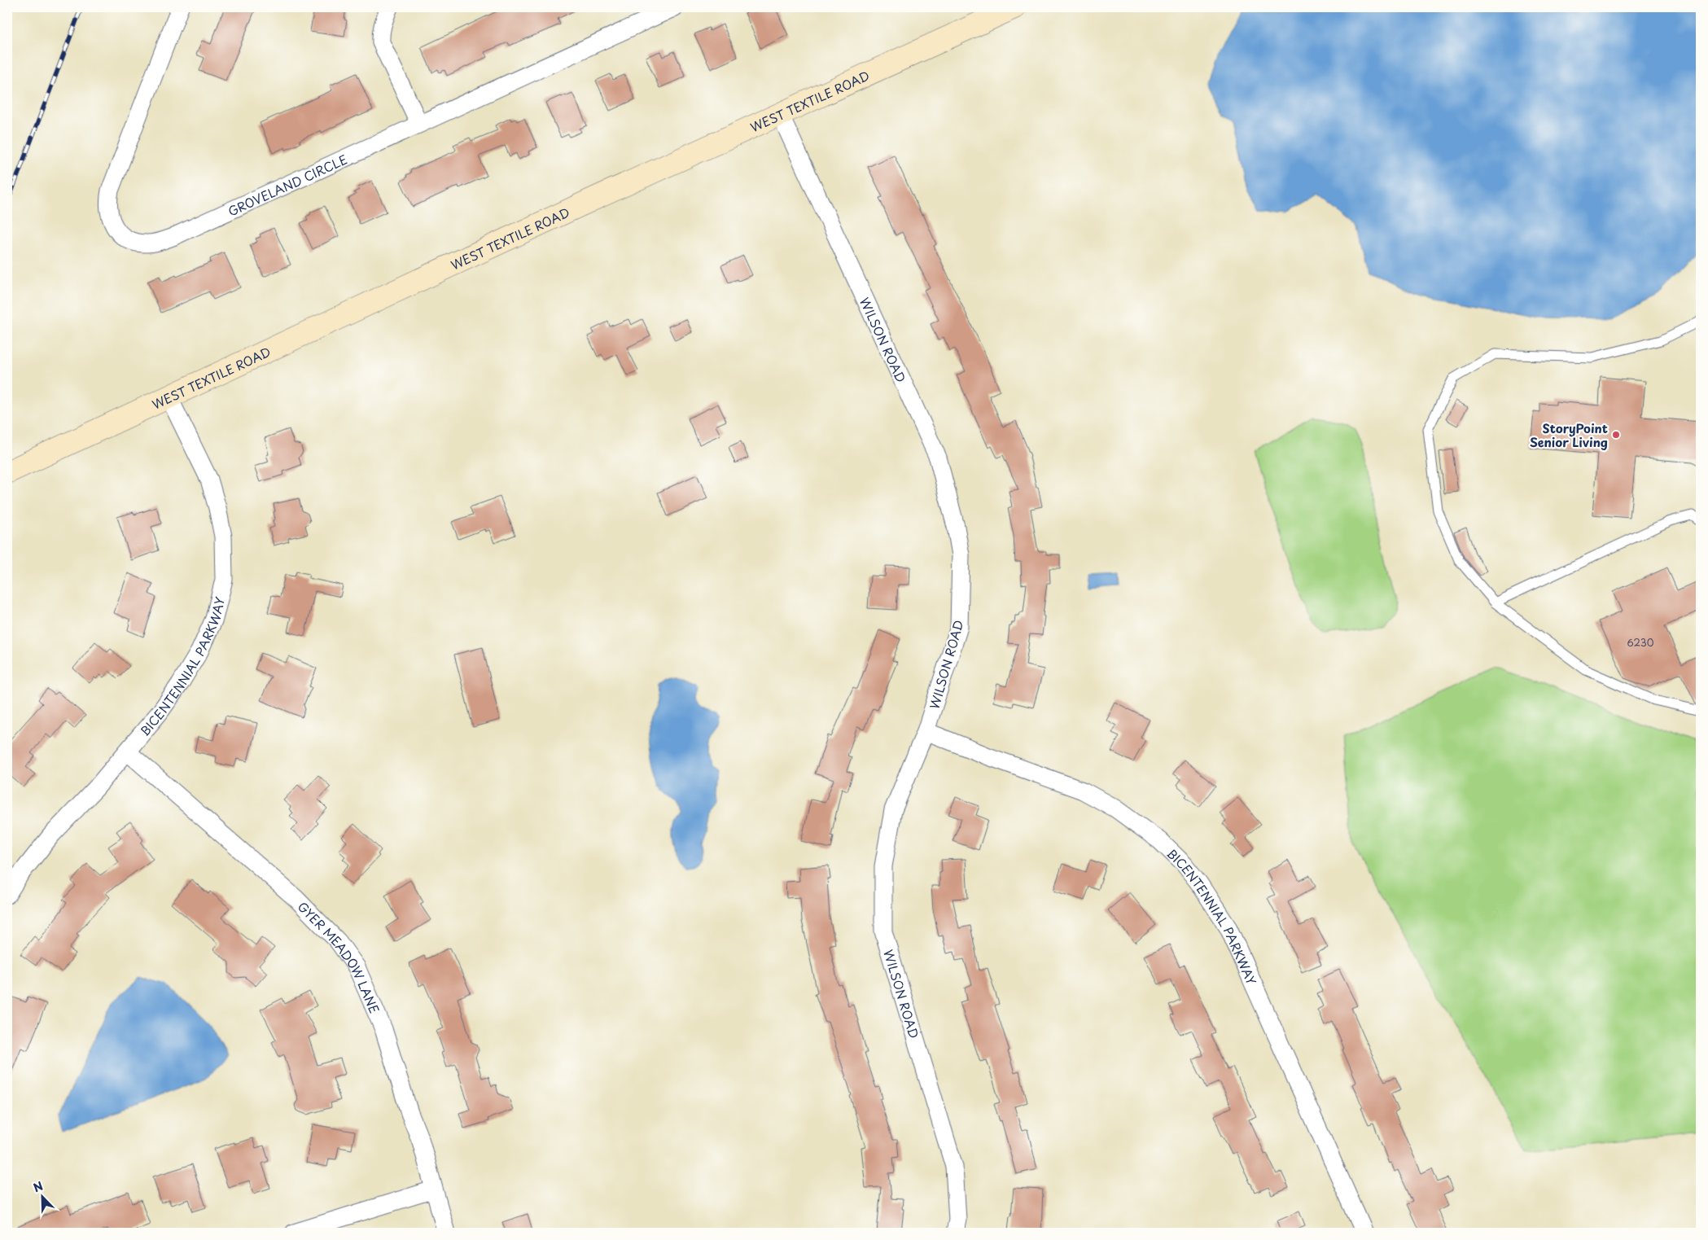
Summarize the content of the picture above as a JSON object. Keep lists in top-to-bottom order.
{
  "streets": {
    "main road": ["WEST TEXTILE ROAD"],
    "street": [
      "GROVELAND CIRCLE",
      "WILSON ROAD",
      "BICENTENNIAL PARKWAY",
      "GYER MEADOW LANE"
    ]
  },
  "crossings": [
    ["WEST TEXTILE ROAD", "WILSON ROAD"],
    ["WEST TEXTILE ROAD", "BICENTENNIAL PARKWAY"],
    ["WILSON ROAD", "BICENTENNIAL PARKWAY"],
    ["BICENTENNIAL PARKWAY", "GYER MEADOW LANE"]
  ],
  "places": ["StoryPoint Senior Living"],
  "house_numbers": ["6230"],
  "north": "top left"
}
